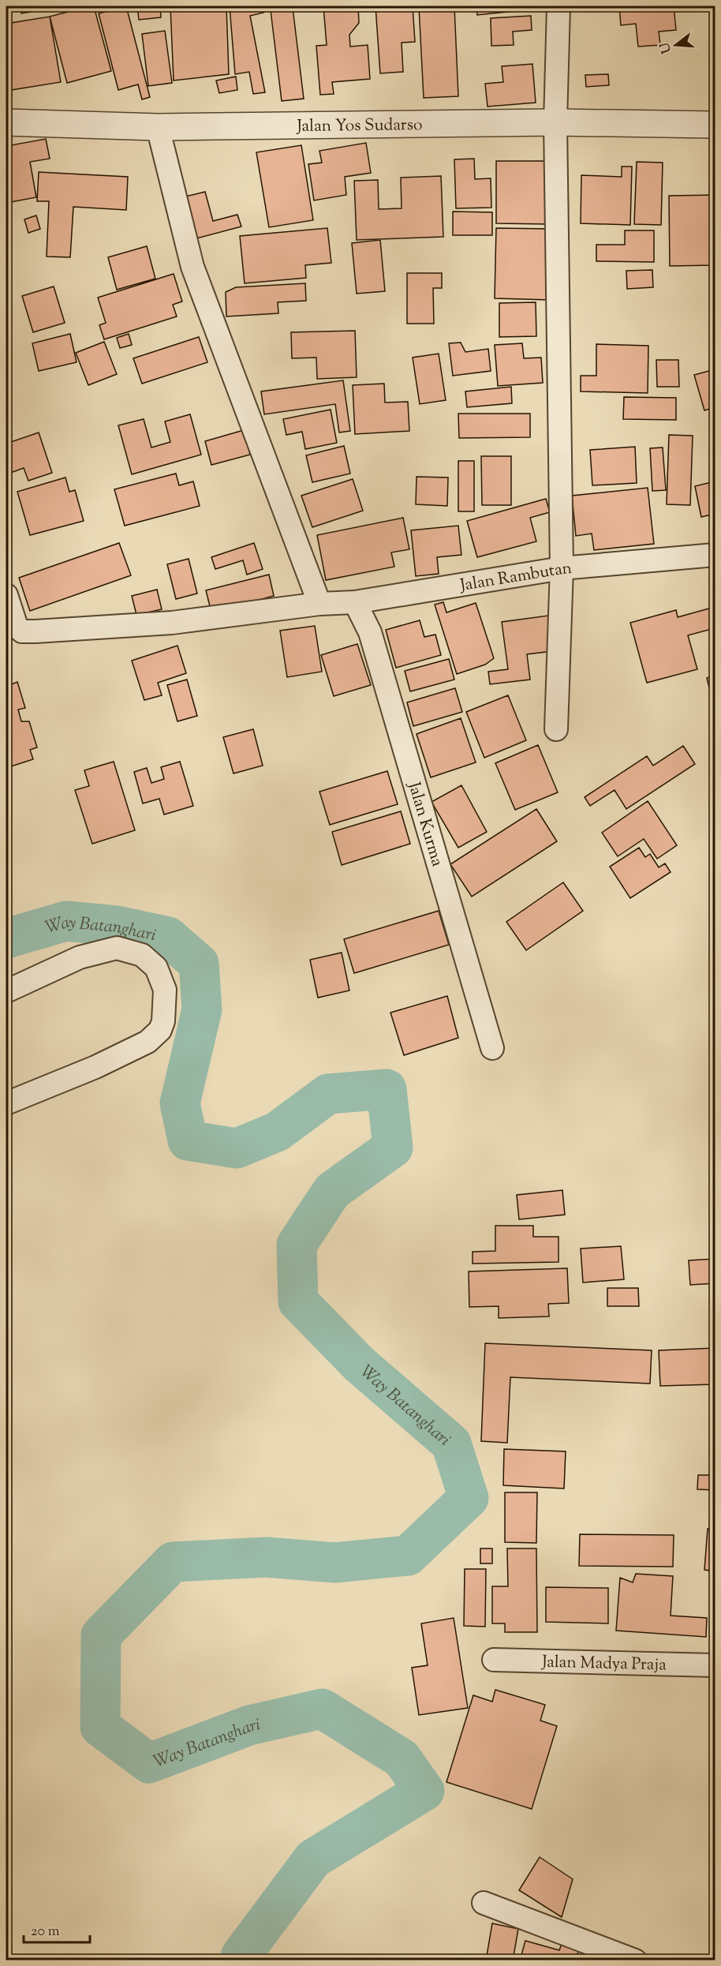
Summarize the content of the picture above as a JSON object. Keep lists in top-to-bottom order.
{
  "streets": {
    "street": [
      "Jalan Yos Sudarso",
      "Jalan Rambutan",
      "Jalan Kurma",
      "Jalan Madya Praja"
    ]
  },
  "crossings": [
    ["Jalan Rambutan", "Jalan Kurma"]
  ],
  "water": ["Way Batanghari"],
  "scale_bar": "20 m",
  "north": "left"
}
